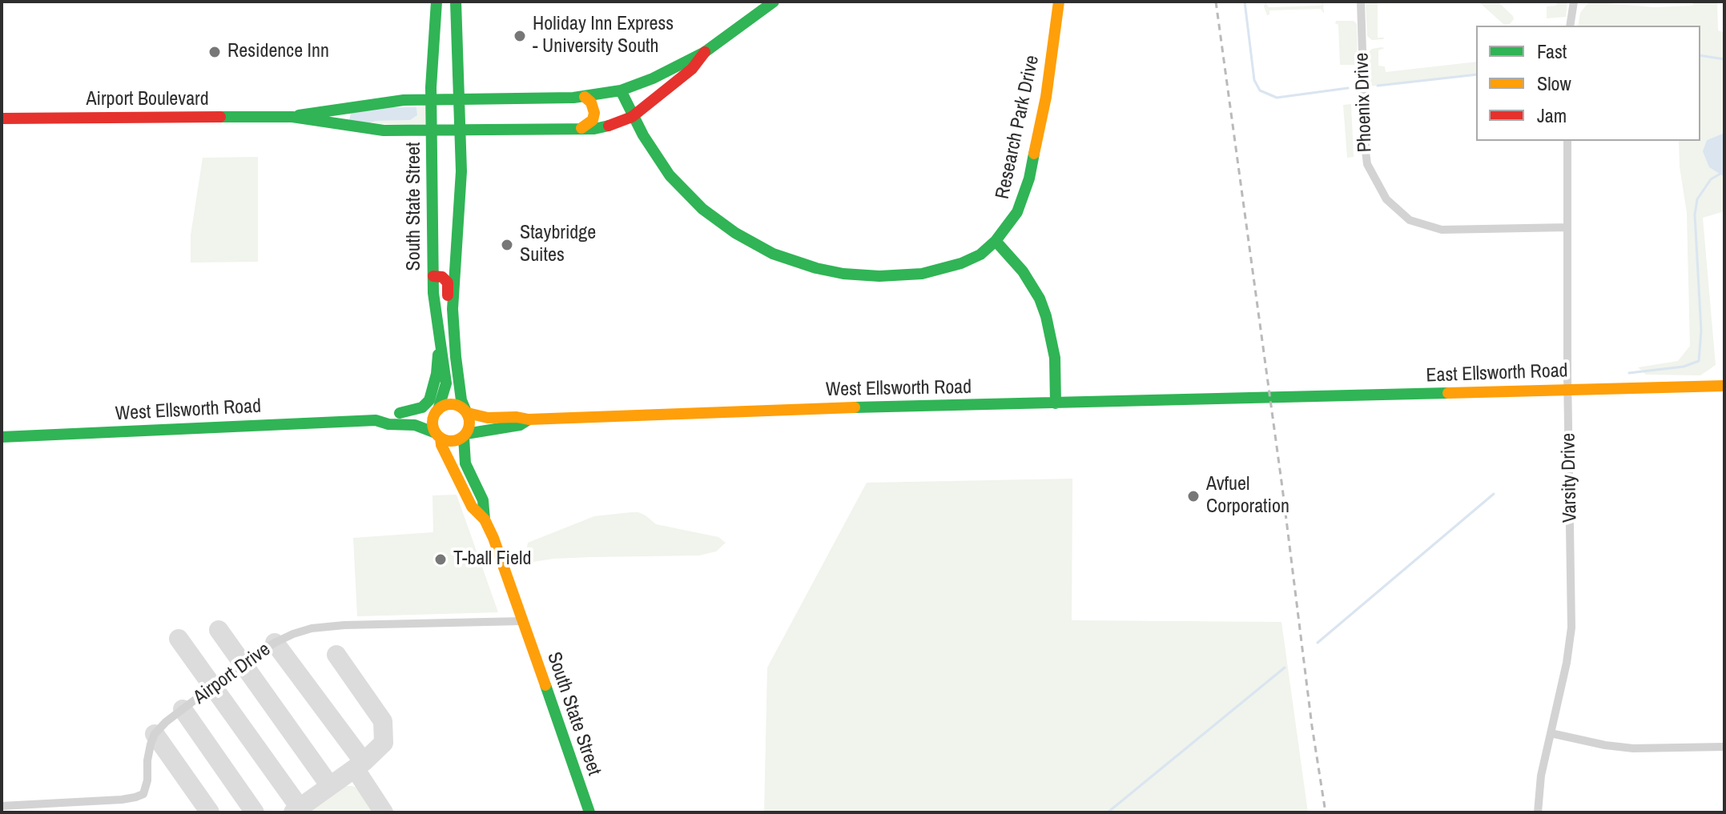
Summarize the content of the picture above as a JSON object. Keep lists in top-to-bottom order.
{
  "streets": {
    "main road": [
      "Airport Boulevard",
      "Research Park Drive",
      "South State Street",
      "East Ellsworth Road",
      "West Ellsworth Road"
    ],
    "street": ["Phoenix Drive", "Varsity Drive", "Airport Drive"]
  },
  "crossings": [
    ["Airport Boulevard", "South State Street"],
    ["Phoenix Drive", "Varsity Drive"],
    ["South State Street", "West Ellsworth Road"],
    ["South State Street", "Airport Drive"],
    ["East Ellsworth Road", "West Ellsworth Road"],
    ["East Ellsworth Road", "Varsity Drive"]
  ],
  "places": [
    "Holiday Inn Express - University South",
    "Residence Inn",
    "Staybridge Suites",
    "Avfuel Corporation",
    "T-ball Field"
  ],
  "legend": ["Fast", "Slow", "Jam"]
}
